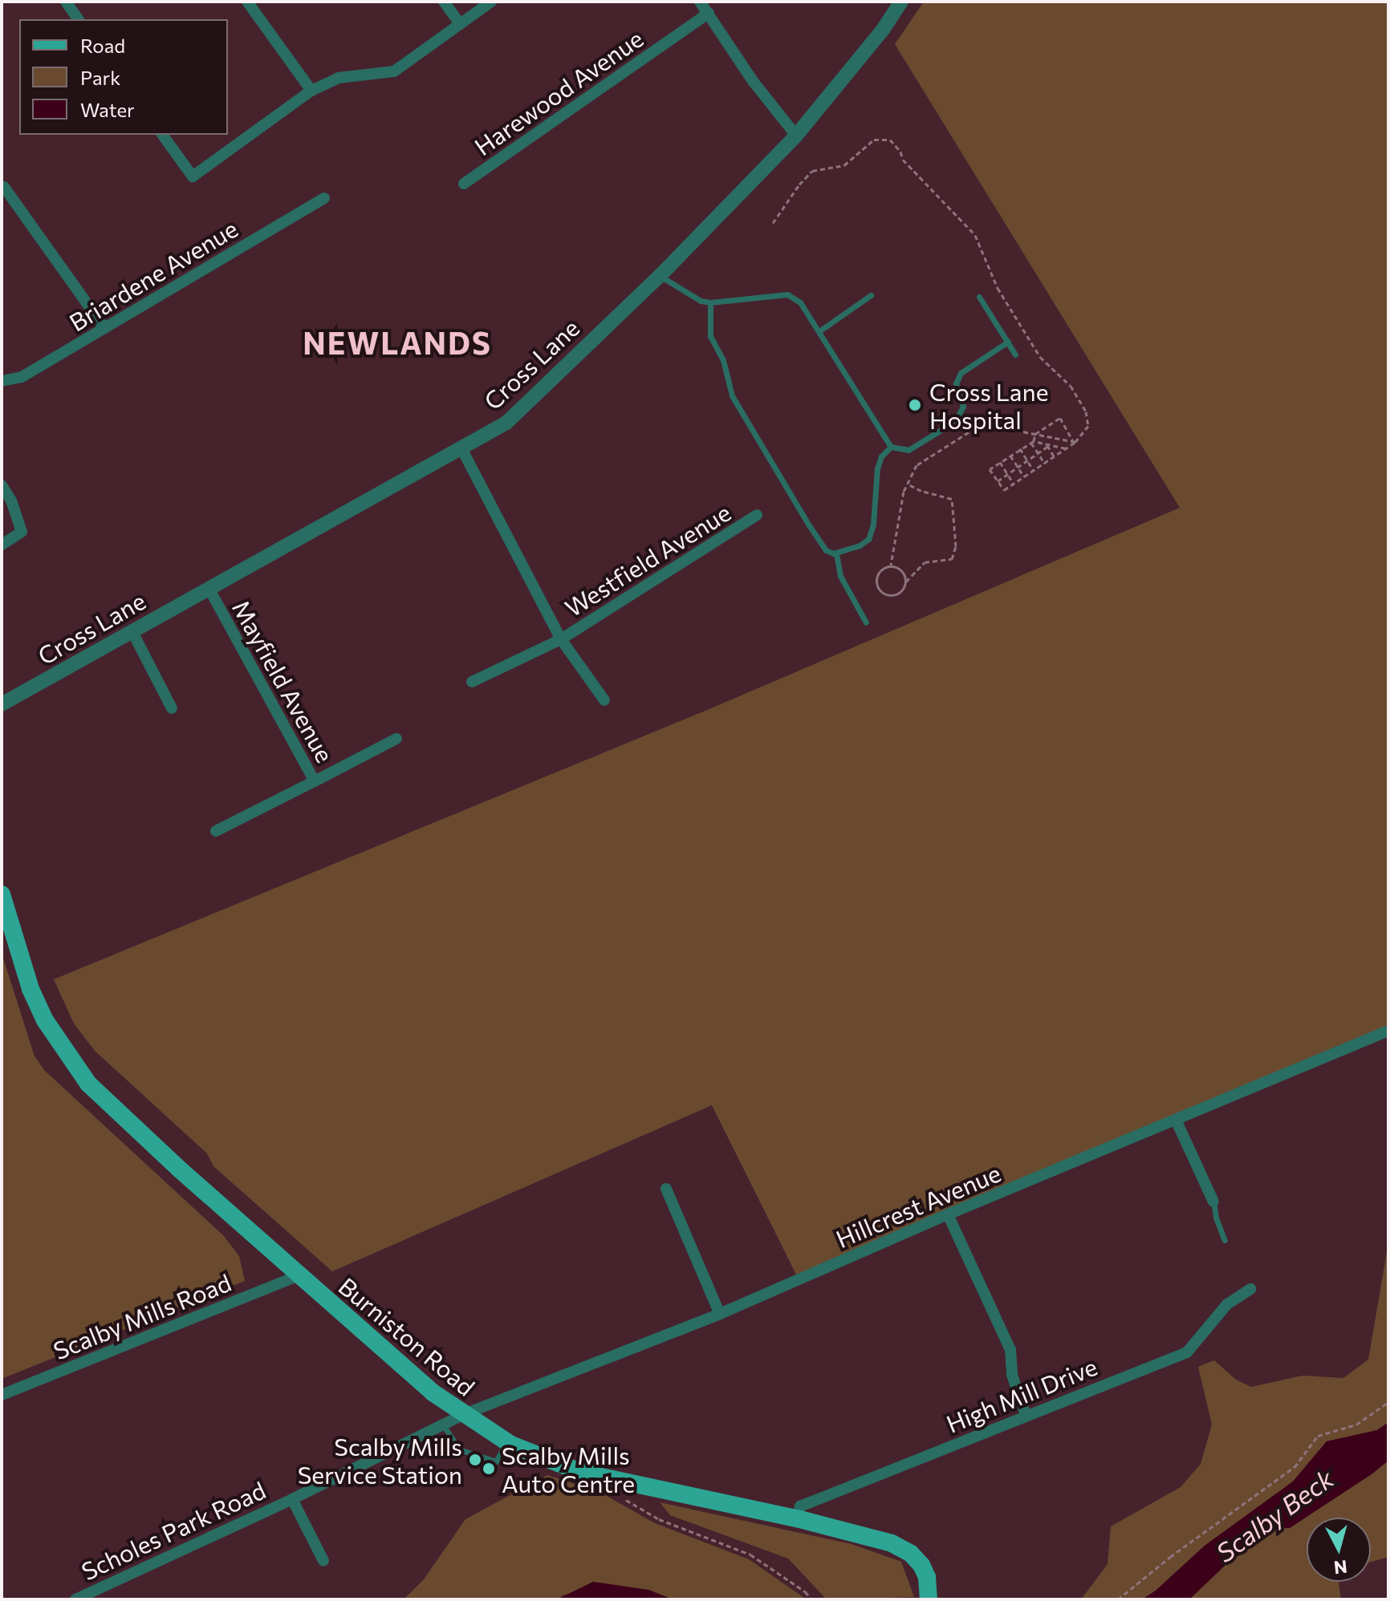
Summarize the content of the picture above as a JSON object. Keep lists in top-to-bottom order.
{
  "streets": {
    "main road": ["Burniston Road"],
    "street": [
      "Harewood Avenue",
      "Briardene Avenue",
      "Cross Lane",
      "Westfield Avenue",
      "Mayfield Avenue",
      "Hillcrest Avenue",
      "Scalby Mills Road",
      "High Mill Drive",
      "Scholes Park Road"
    ]
  },
  "crossings": [
    ["Cross Lane", "Westfield Avenue"],
    ["Cross Lane", "Mayfield Avenue"],
    ["Hillcrest Avenue", "Burniston Road"],
    ["Hillcrest Avenue", "Scholes Park Road"],
    ["Scalby Mills Road", "Burniston Road"],
    ["Burniston Road", "High Mill Drive"],
    ["Burniston Road", "Scholes Park Road"]
  ],
  "districts": ["NEWLANDS"],
  "water": ["Scalby Beck"],
  "places": ["Cross Lane Hospital", "Scalby Mills Service Station", "Scalby Mills Auto Centre"],
  "legend": ["Road", "Park", "Water"],
  "north": "bottom"
}
